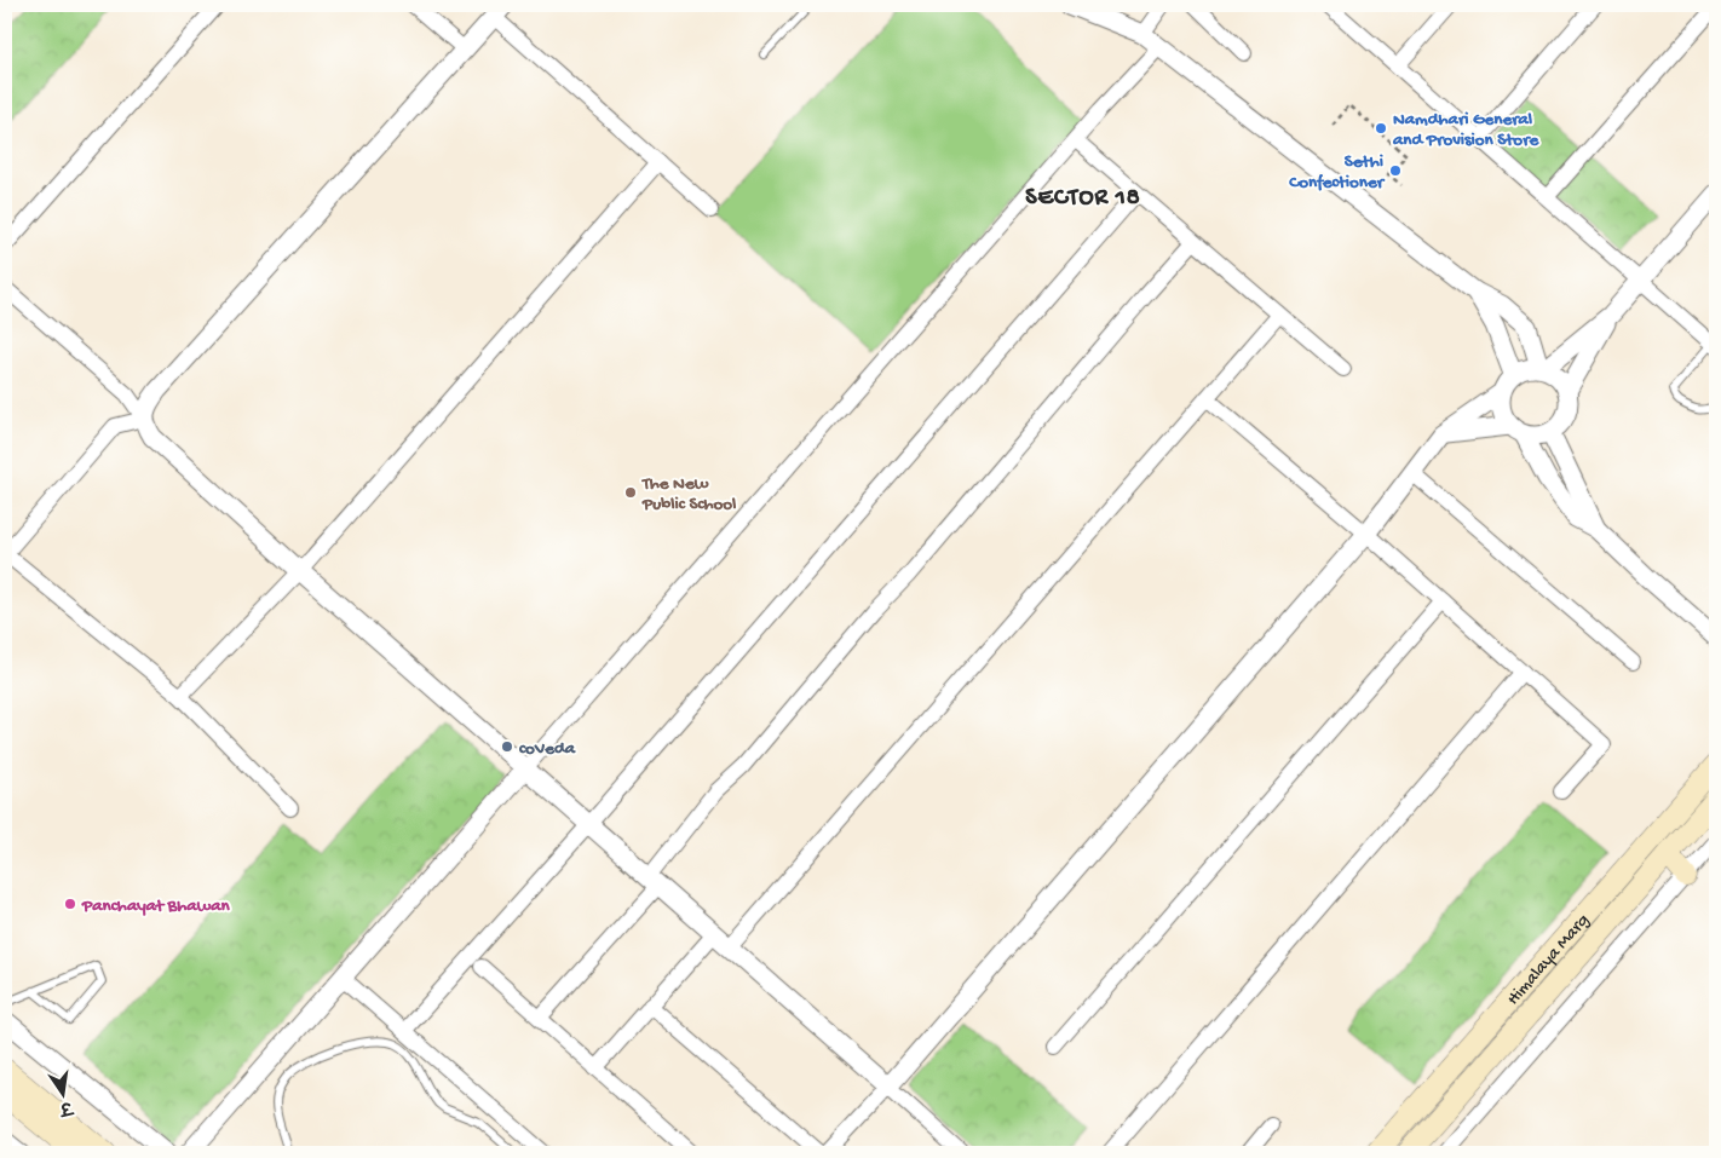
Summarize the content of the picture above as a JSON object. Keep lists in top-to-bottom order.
{
  "streets": {
    "main road": ["Himalaya Marg"]
  },
  "districts": ["SECTOR 18"],
  "places": [
    "Namdhari General and Provision Store",
    "Sethi Confectioner",
    "The New Public School",
    "coVeda",
    "Panchayat Bhawan"
  ],
  "north": "bottom"
}
